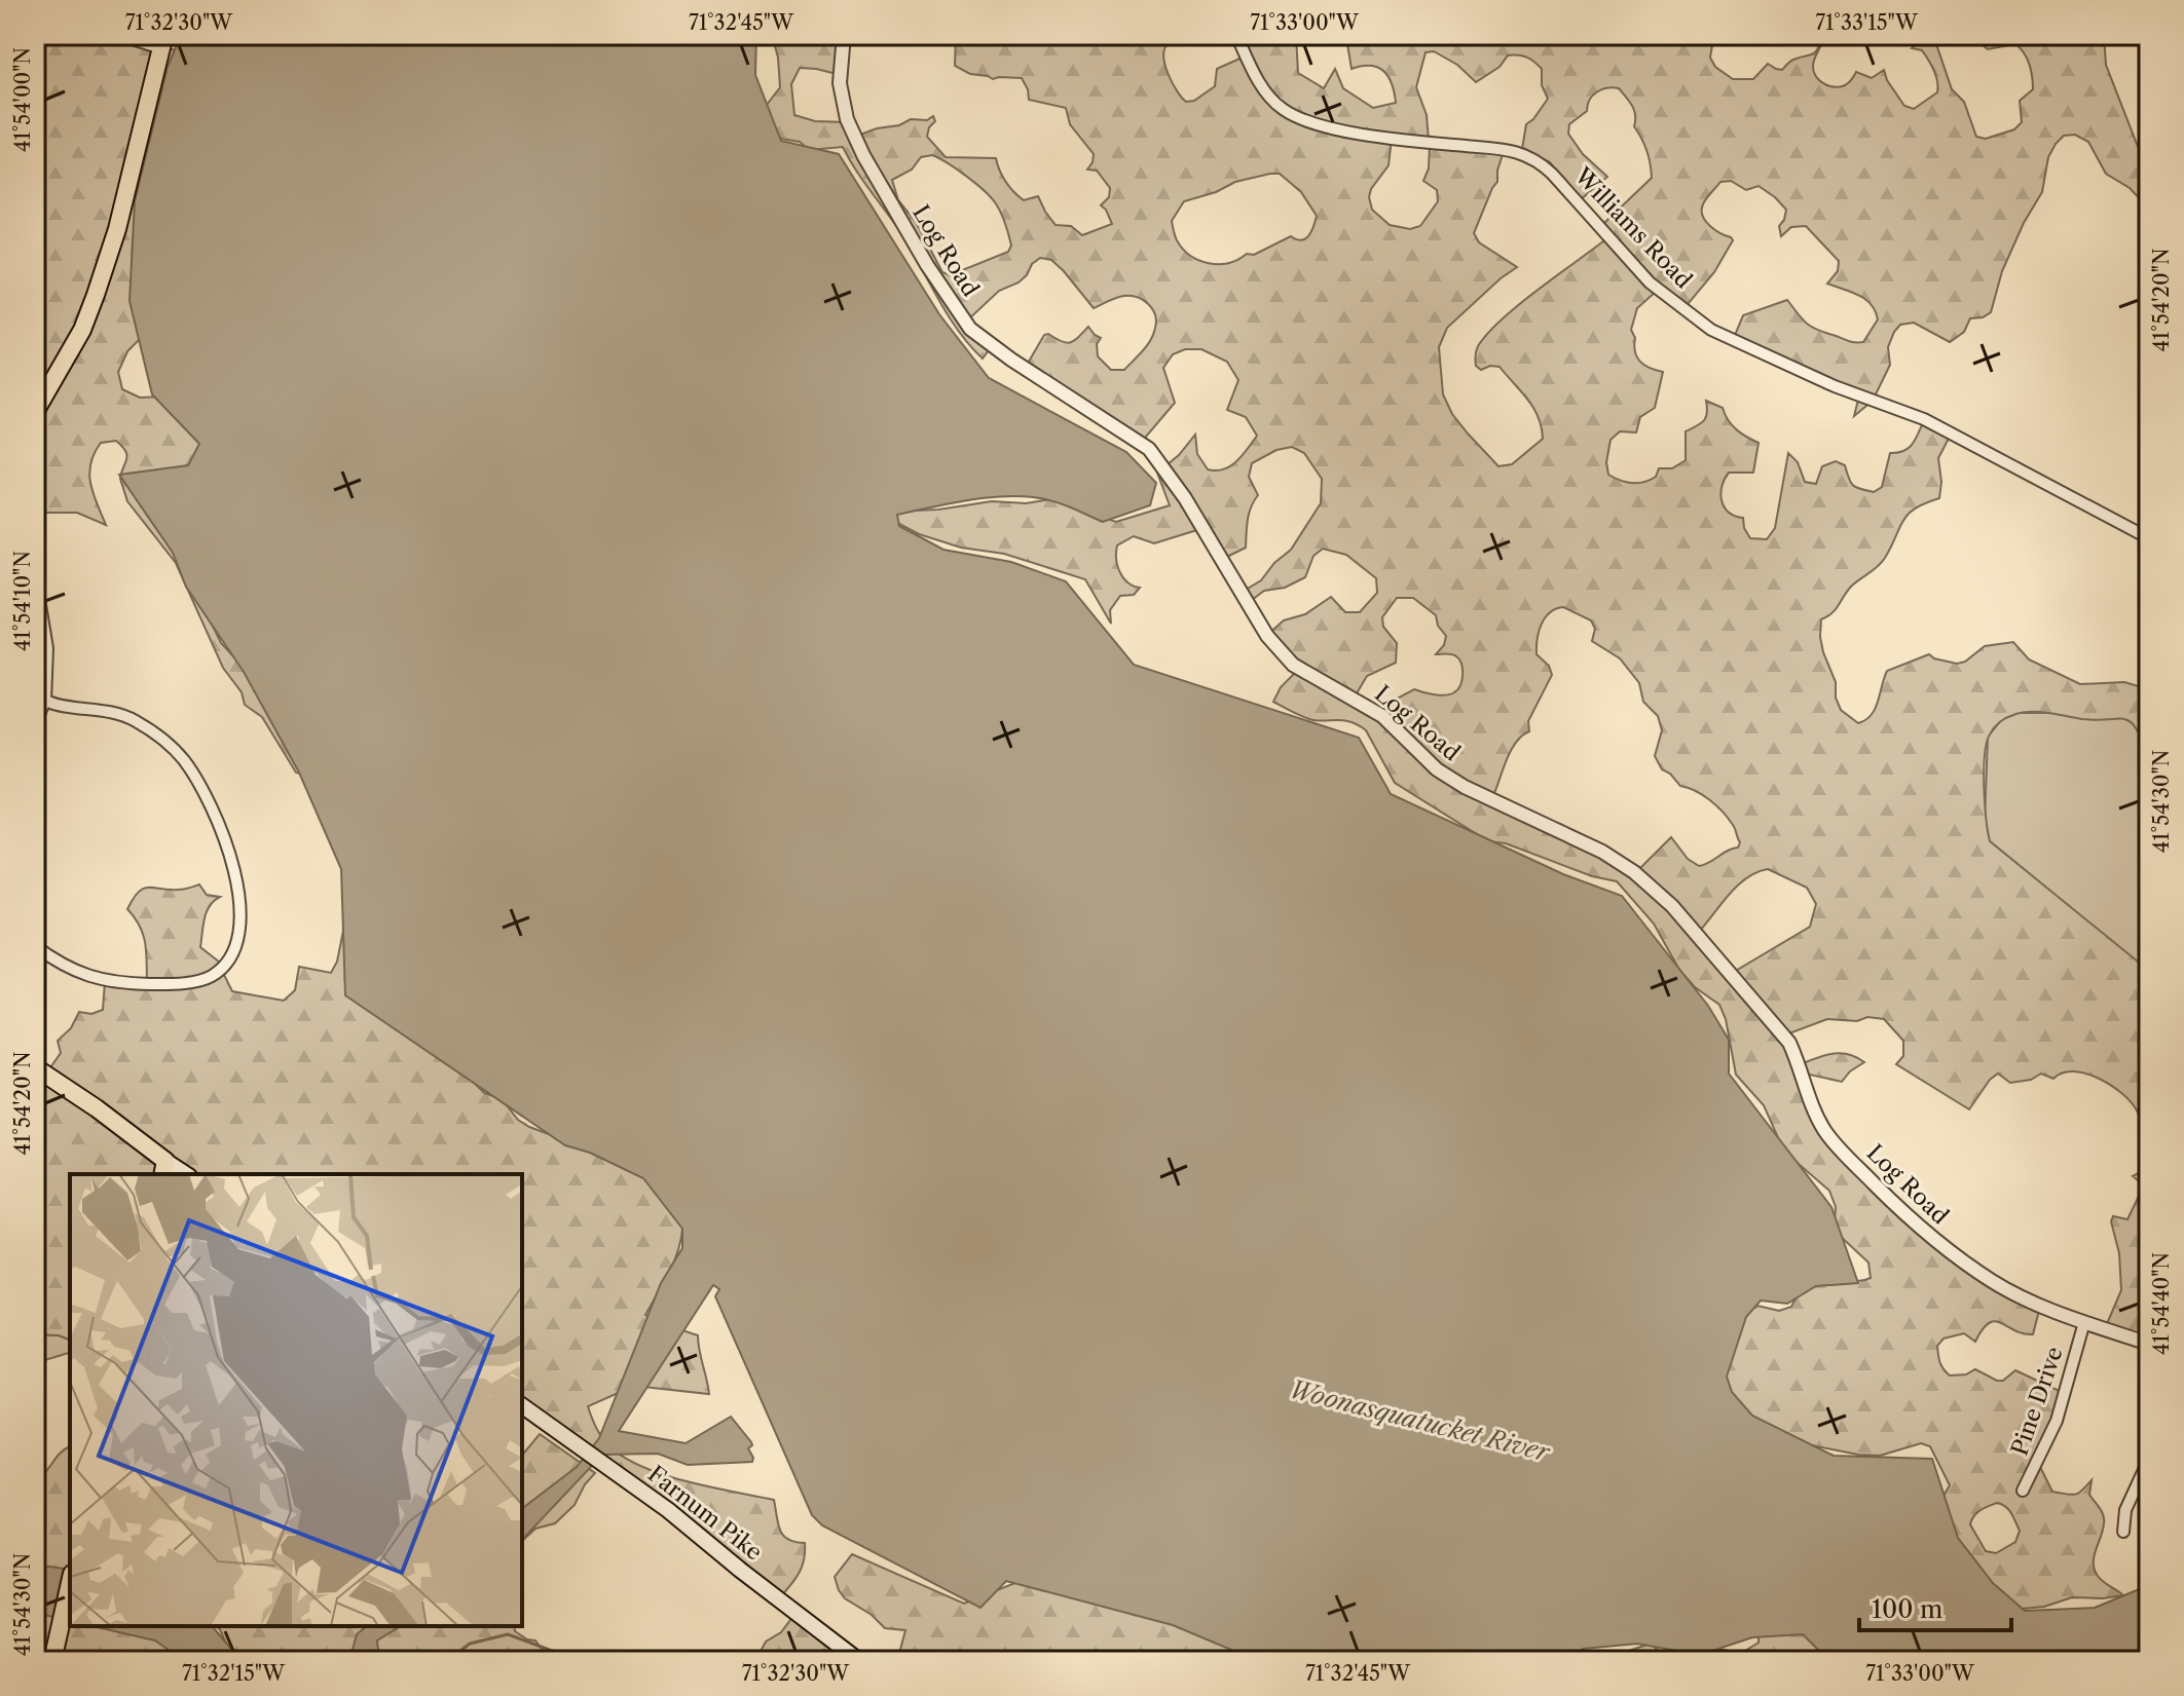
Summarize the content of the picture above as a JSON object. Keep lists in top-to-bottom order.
{
  "streets": {
    "main road": ["Farnum Pike"],
    "street": ["Williams Road", "Log Road", "Pine Drive"]
  },
  "crossings": [
    ["Log Road", "Pine Drive"]
  ],
  "water": ["Woonasquatucket River"],
  "scale_bar": "100 m",
  "coordinates": [
    "71°32'30\"W",
    "71°32'45\"W",
    "71°33'00\"W",
    "71°33'15\"W",
    "41°54'00\"N",
    "41°54'20\"N",
    "41°54'10\"N",
    "41°54'30\"N",
    "41°54'40\"N",
    "71°32'15\"W"
  ]
}
